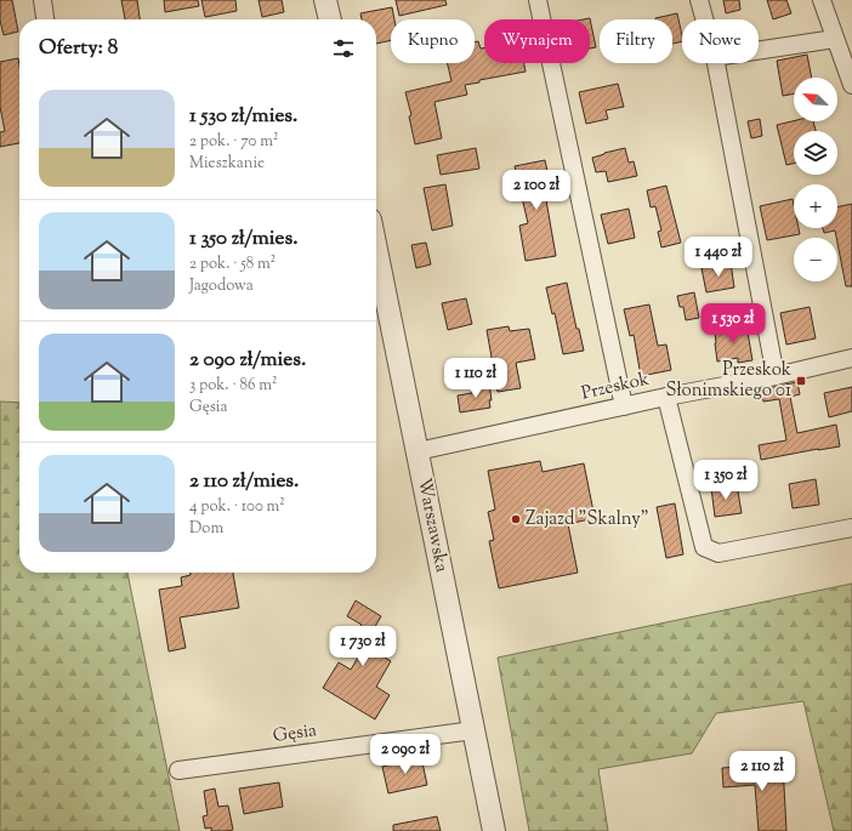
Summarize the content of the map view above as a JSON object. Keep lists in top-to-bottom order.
{
  "streets": {
    "street": ["Przeskok", "Warszawska", "Gęsia"]
  },
  "crossings": [
    ["Przeskok", "Warszawska"],
    ["Warszawska", "Gęsia"]
  ],
  "places": {
    "transit": ["Przeskok Słonimskiego 01"],
    "other": ["Zajazd \"Skalny\""]
  },
  "north": "top left",
  "page": {
    "chip": [
      "Kupno",
      "Wynajem",
      "Filtry",
      "Nowe"
    ],
    "heading": "Oferty: 8",
    "map_buttons": ["+", "−"],
    "list": [
      {
        "name": "1 530 zł/mies.",
        "note": "2 pok. · 70 m² · Mieszkanie"
      },
      {
        "name": "1 350 zł/mies.",
        "note": "2 pok. · 58 m² · Jagodowa"
      },
      {
        "name": "2 090 zł/mies.",
        "note": "3 pok. · 86 m² · Gęsia"
      },
      {
        "name": "2 110 zł/mies.",
        "note": "4 pok. · 100 m² · Dom"
      }
    ],
    "price": [
      "2 100 zł",
      "1 440 zł",
      "1 530 zł",
      "1 110 zł",
      "1 350 zł",
      "1 730 zł",
      "2 090 zł",
      "2 110 zł"
    ]
  }
}
